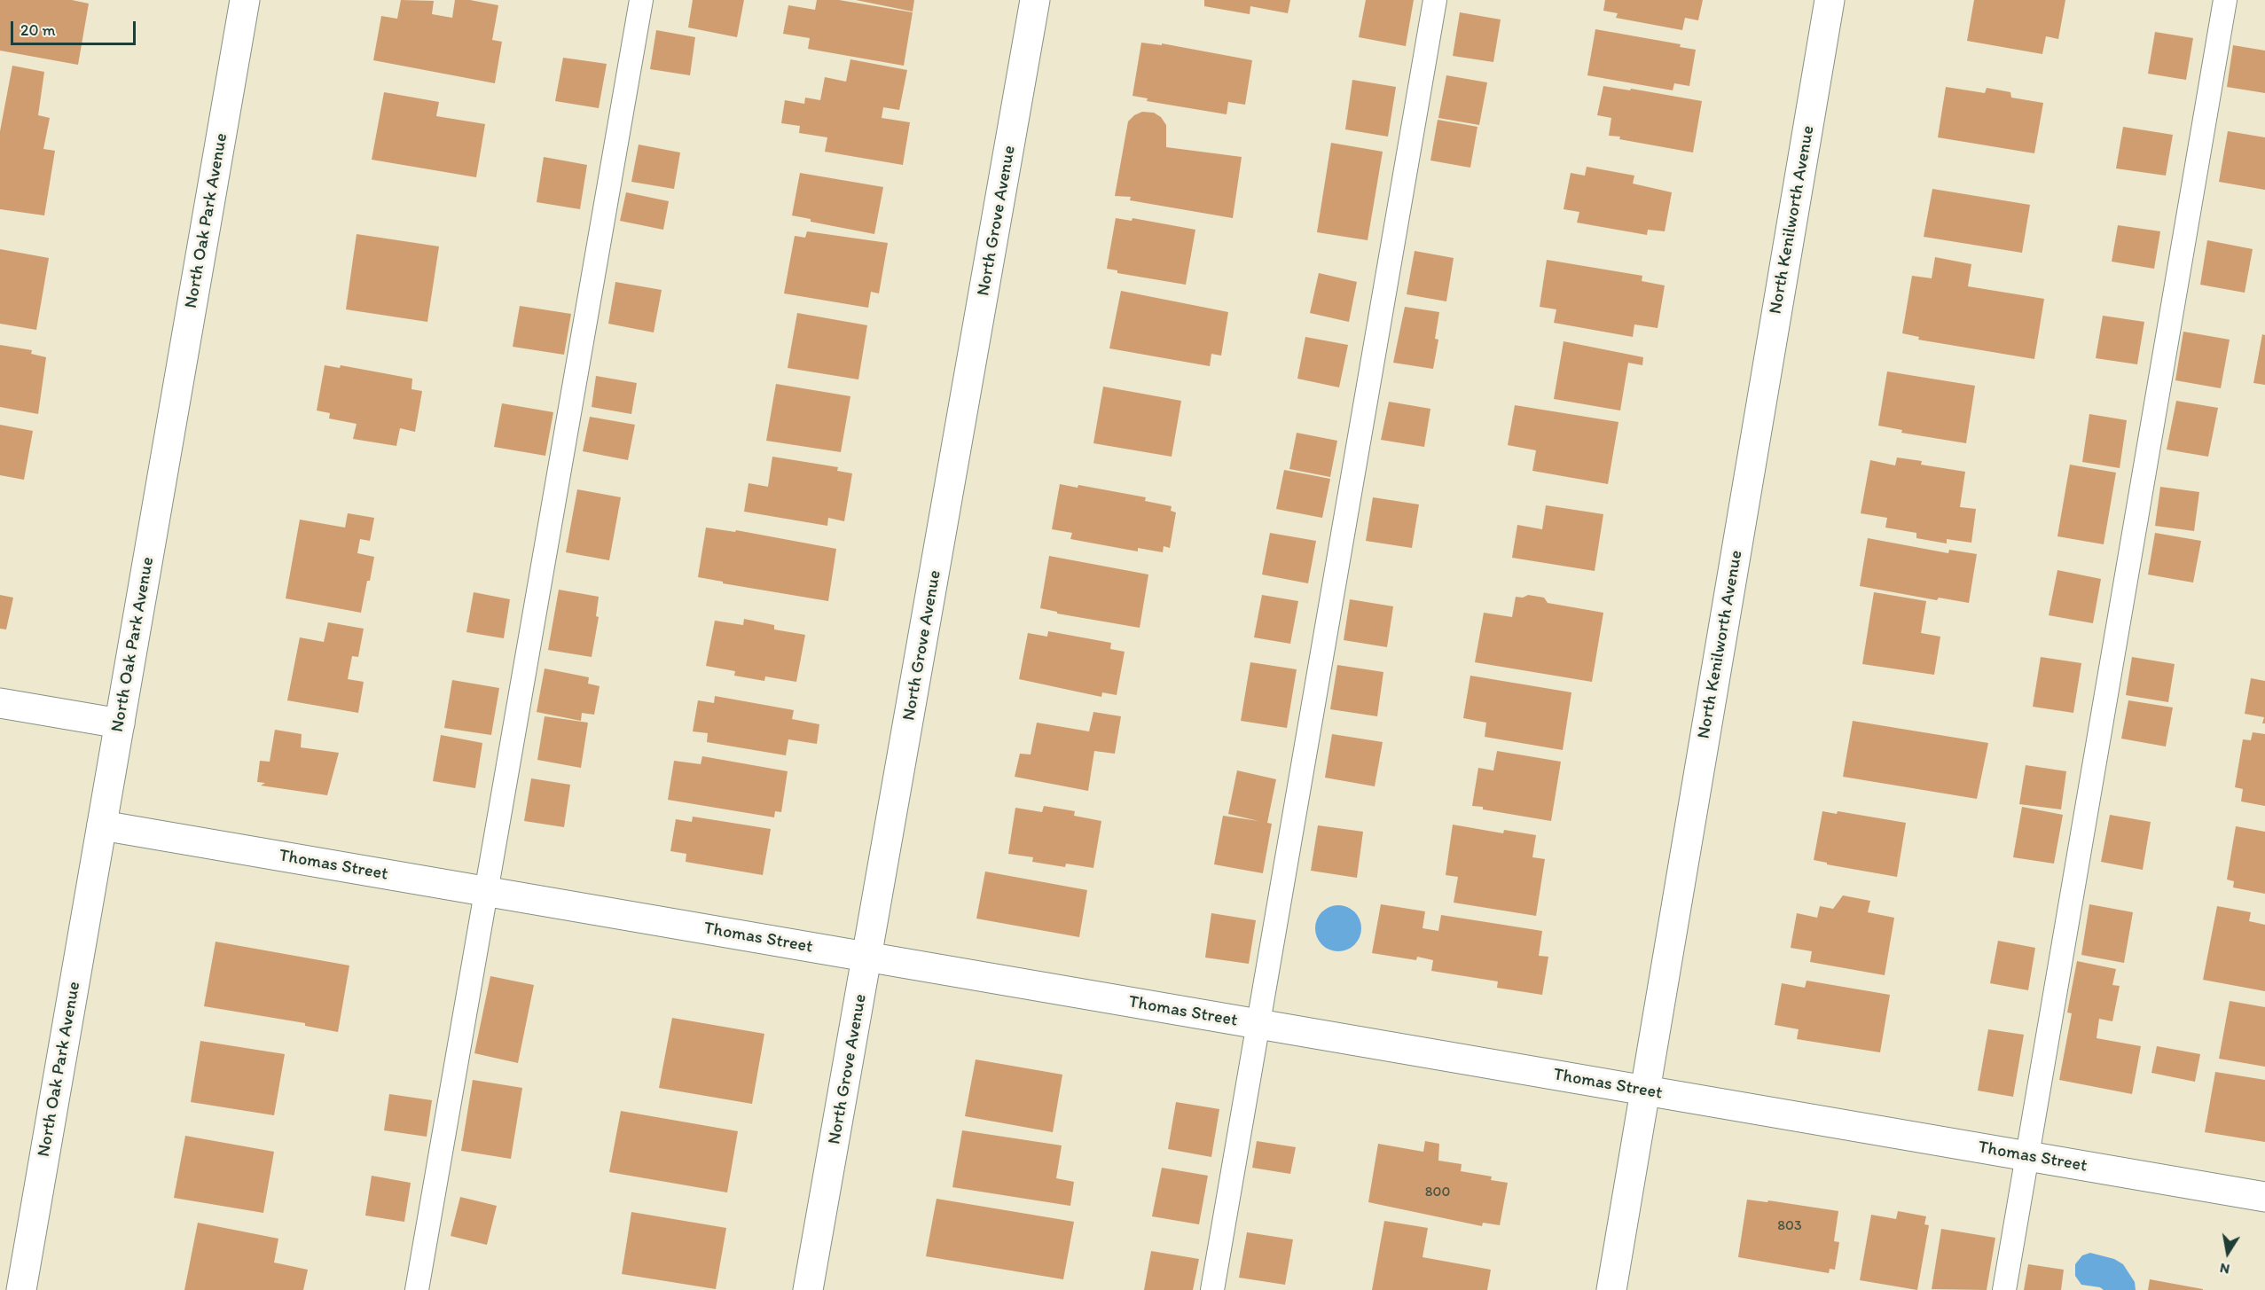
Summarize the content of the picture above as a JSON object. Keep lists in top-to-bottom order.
{
  "streets": {
    "street": [
      "North Kenilworth Avenue",
      "North Oak Park Avenue",
      "North Grove Avenue",
      "Thomas Street"
    ]
  },
  "crossings": [
    ["North Kenilworth Avenue", "Thomas Street"],
    ["North Oak Park Avenue", "Thomas Street"],
    ["North Grove Avenue", "Thomas Street"]
  ],
  "house_numbers": ["800", "803"],
  "scale_bar": "20 m",
  "north": "bottom"
}
